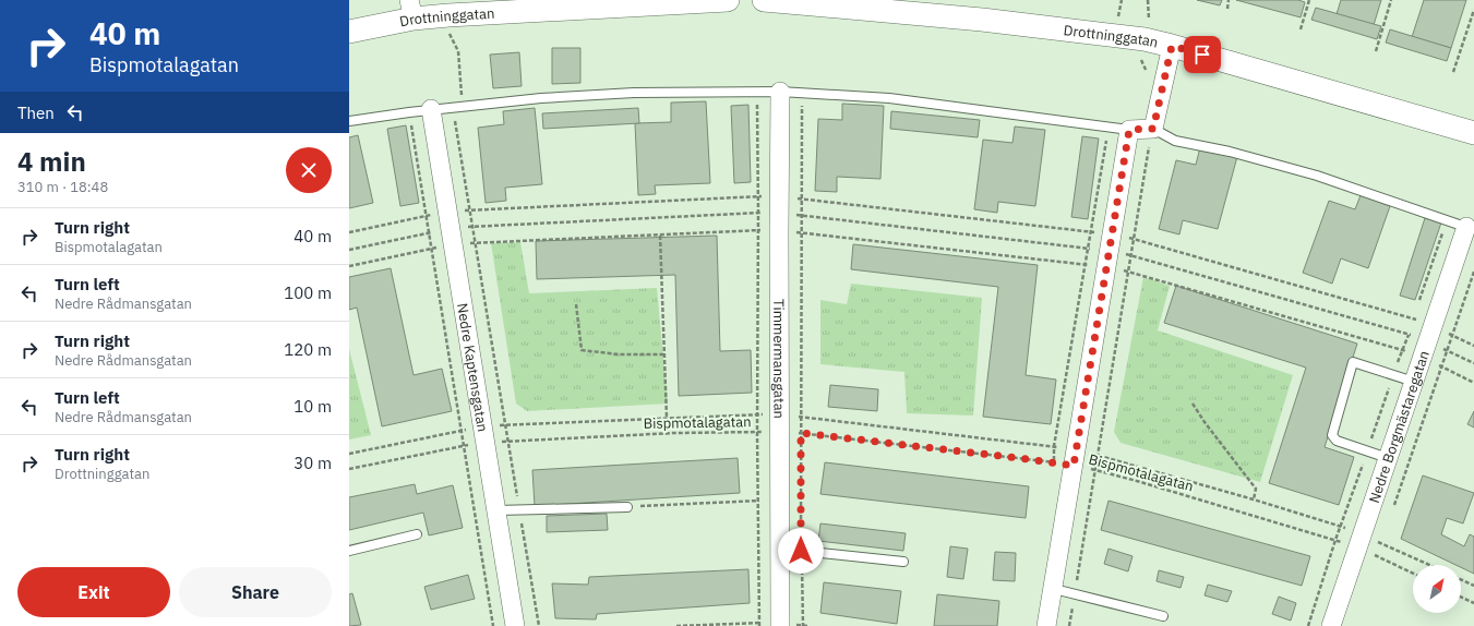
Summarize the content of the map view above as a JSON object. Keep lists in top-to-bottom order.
{
  "streets": {
    "street": [
      "Drottninggatan",
      "Timmermansgatan",
      "Nedre Kaptensgatan",
      "Nedre Borgmästaregatan"
    ],
    "path": ["Bispmotalagatan"]
  },
  "crossings": [
    ["Timmermansgatan", "Bispmotalagatan"],
    ["Nedre Kaptensgatan", "Bispmotalagatan"],
    ["Bispmotalagatan", "Nedre Borgmästaregatan"]
  ],
  "north": "top right",
  "page": {
    "turn": ["40 m", "Bispmotalagatan"],
    "then": "Then",
    "heading": ["4 min", "310 m · 18:48"],
    "list": [
      {
        "name": "Turn right",
        "note": "Bispmotalagatan",
        "value": "40 m"
      },
      {
        "name": "Turn left",
        "note": "Nedre Rådmansgatan",
        "value": "100 m"
      },
      {
        "name": "Turn right",
        "note": "Nedre Rådmansgatan",
        "value": "120 m"
      },
      {
        "name": "Turn left",
        "note": "Nedre Rådmansgatan",
        "value": "10 m"
      },
      {
        "name": "Turn right",
        "note": "Drottninggatan",
        "value": "30 m"
      }
    ],
    "buttons": ["Exit", "Share"]
  }
}
